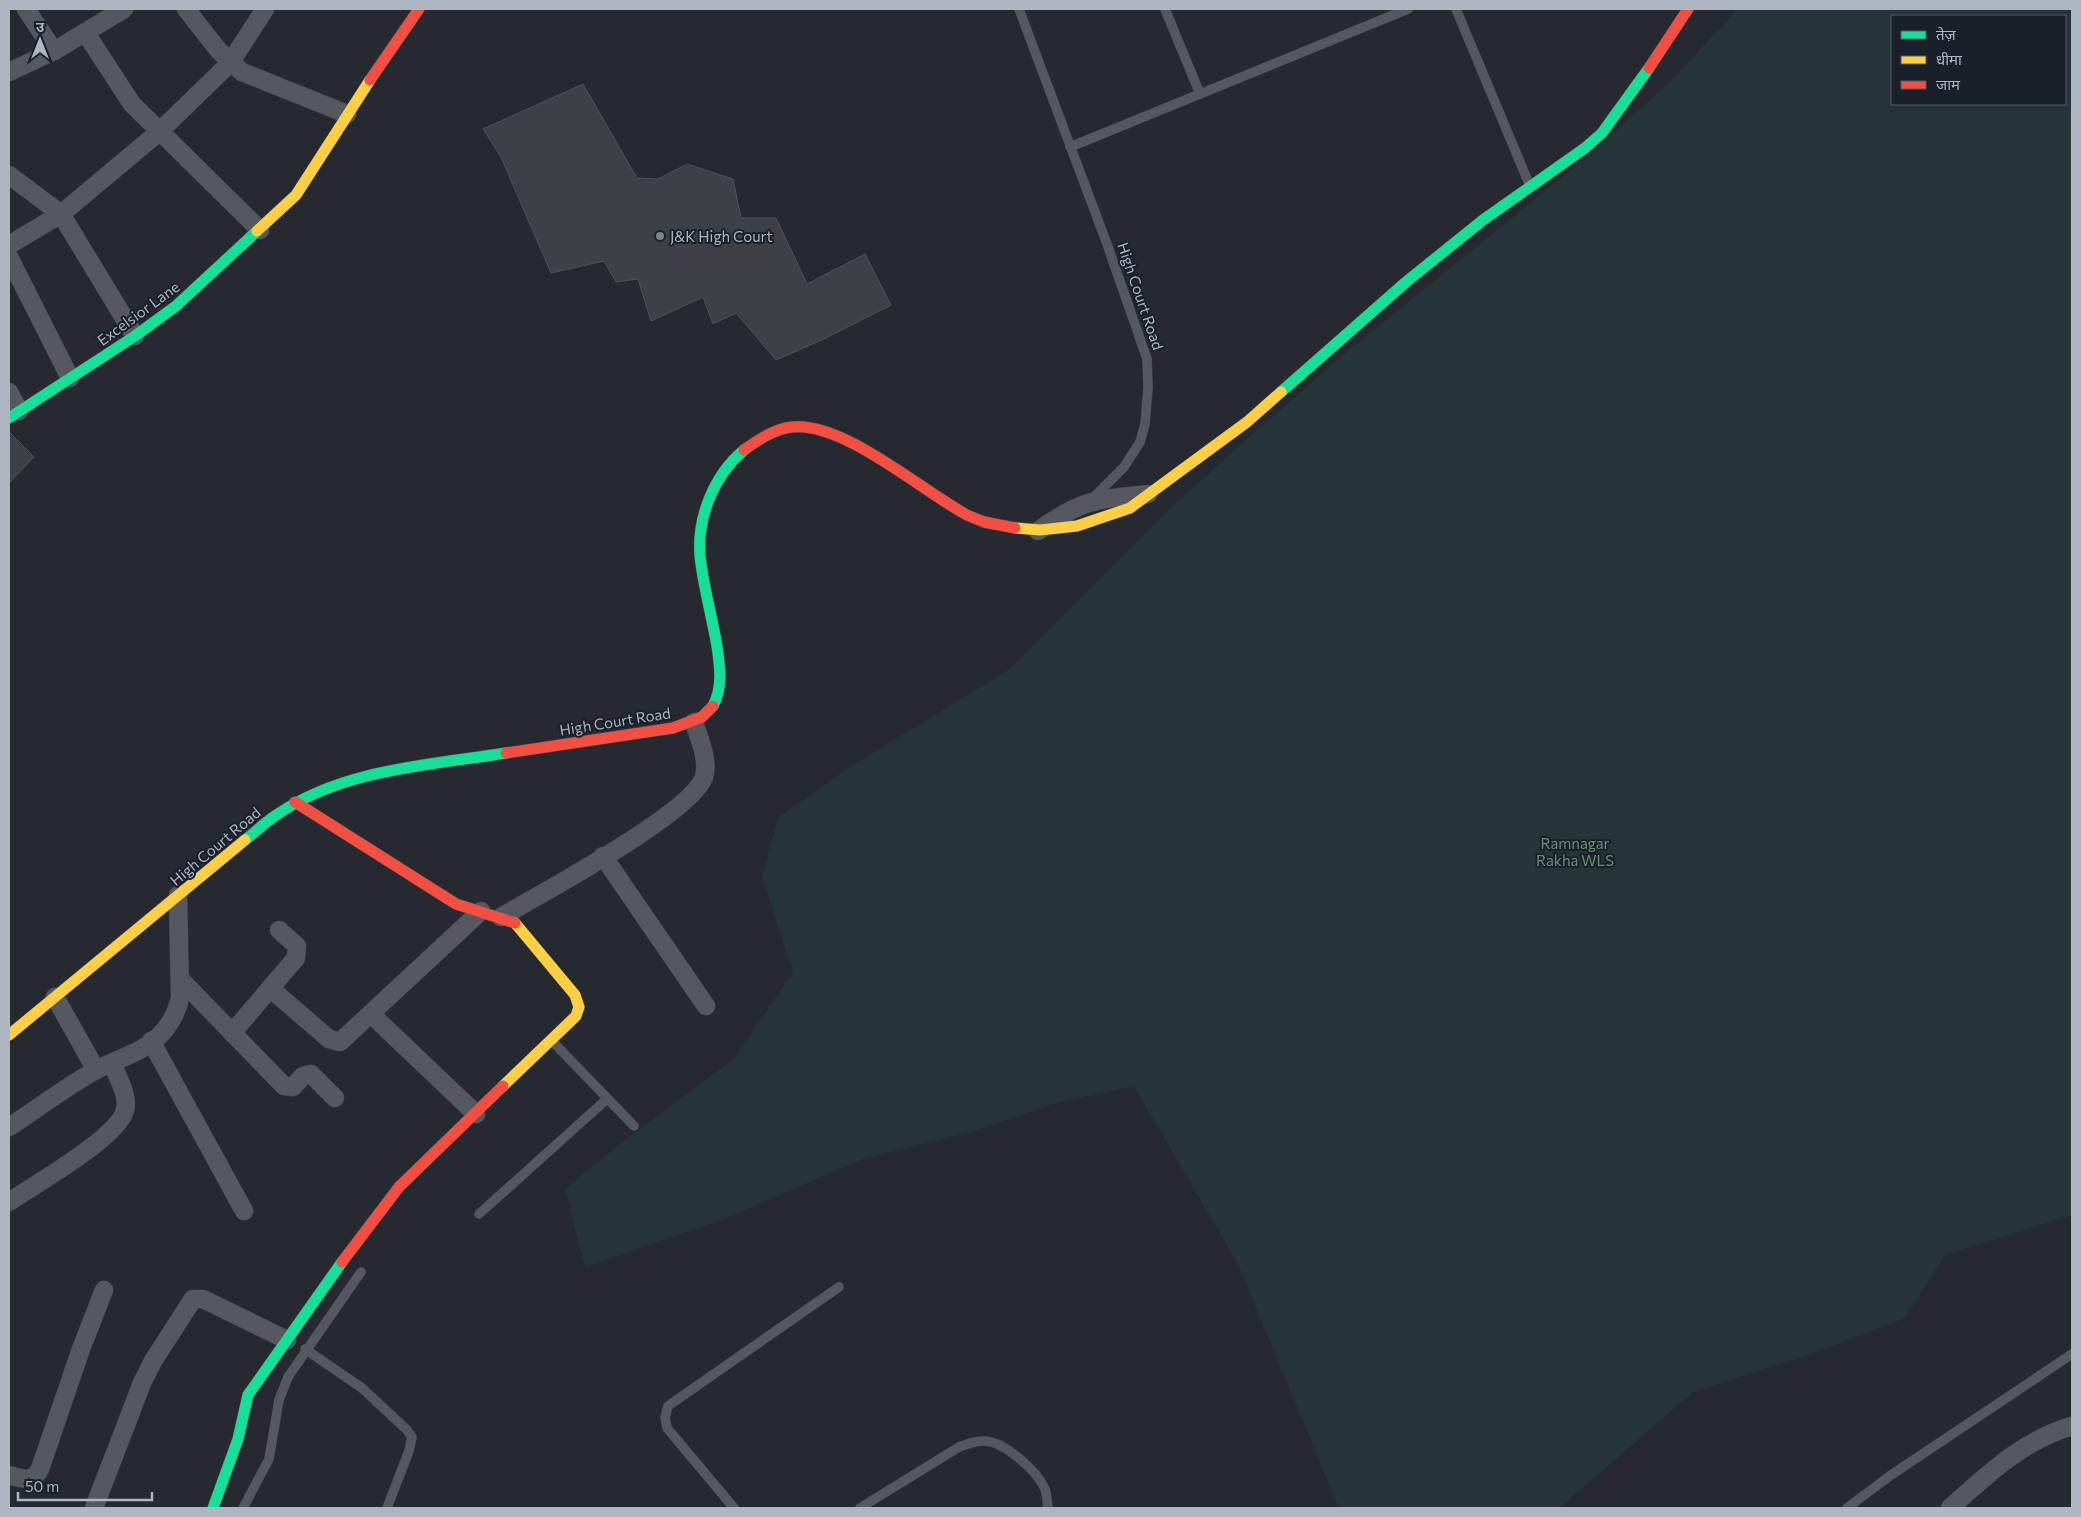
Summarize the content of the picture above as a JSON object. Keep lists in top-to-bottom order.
{
  "streets": {
    "street": ["High Court Road", "Excelsior Lane"]
  },
  "parks": ["Ramnagar Rakha WLS"],
  "places": ["J&K High Court"],
  "legend": ["तेज़", "धीमा", "जाम"],
  "scale_bar": "50 m",
  "north": "top"
}
